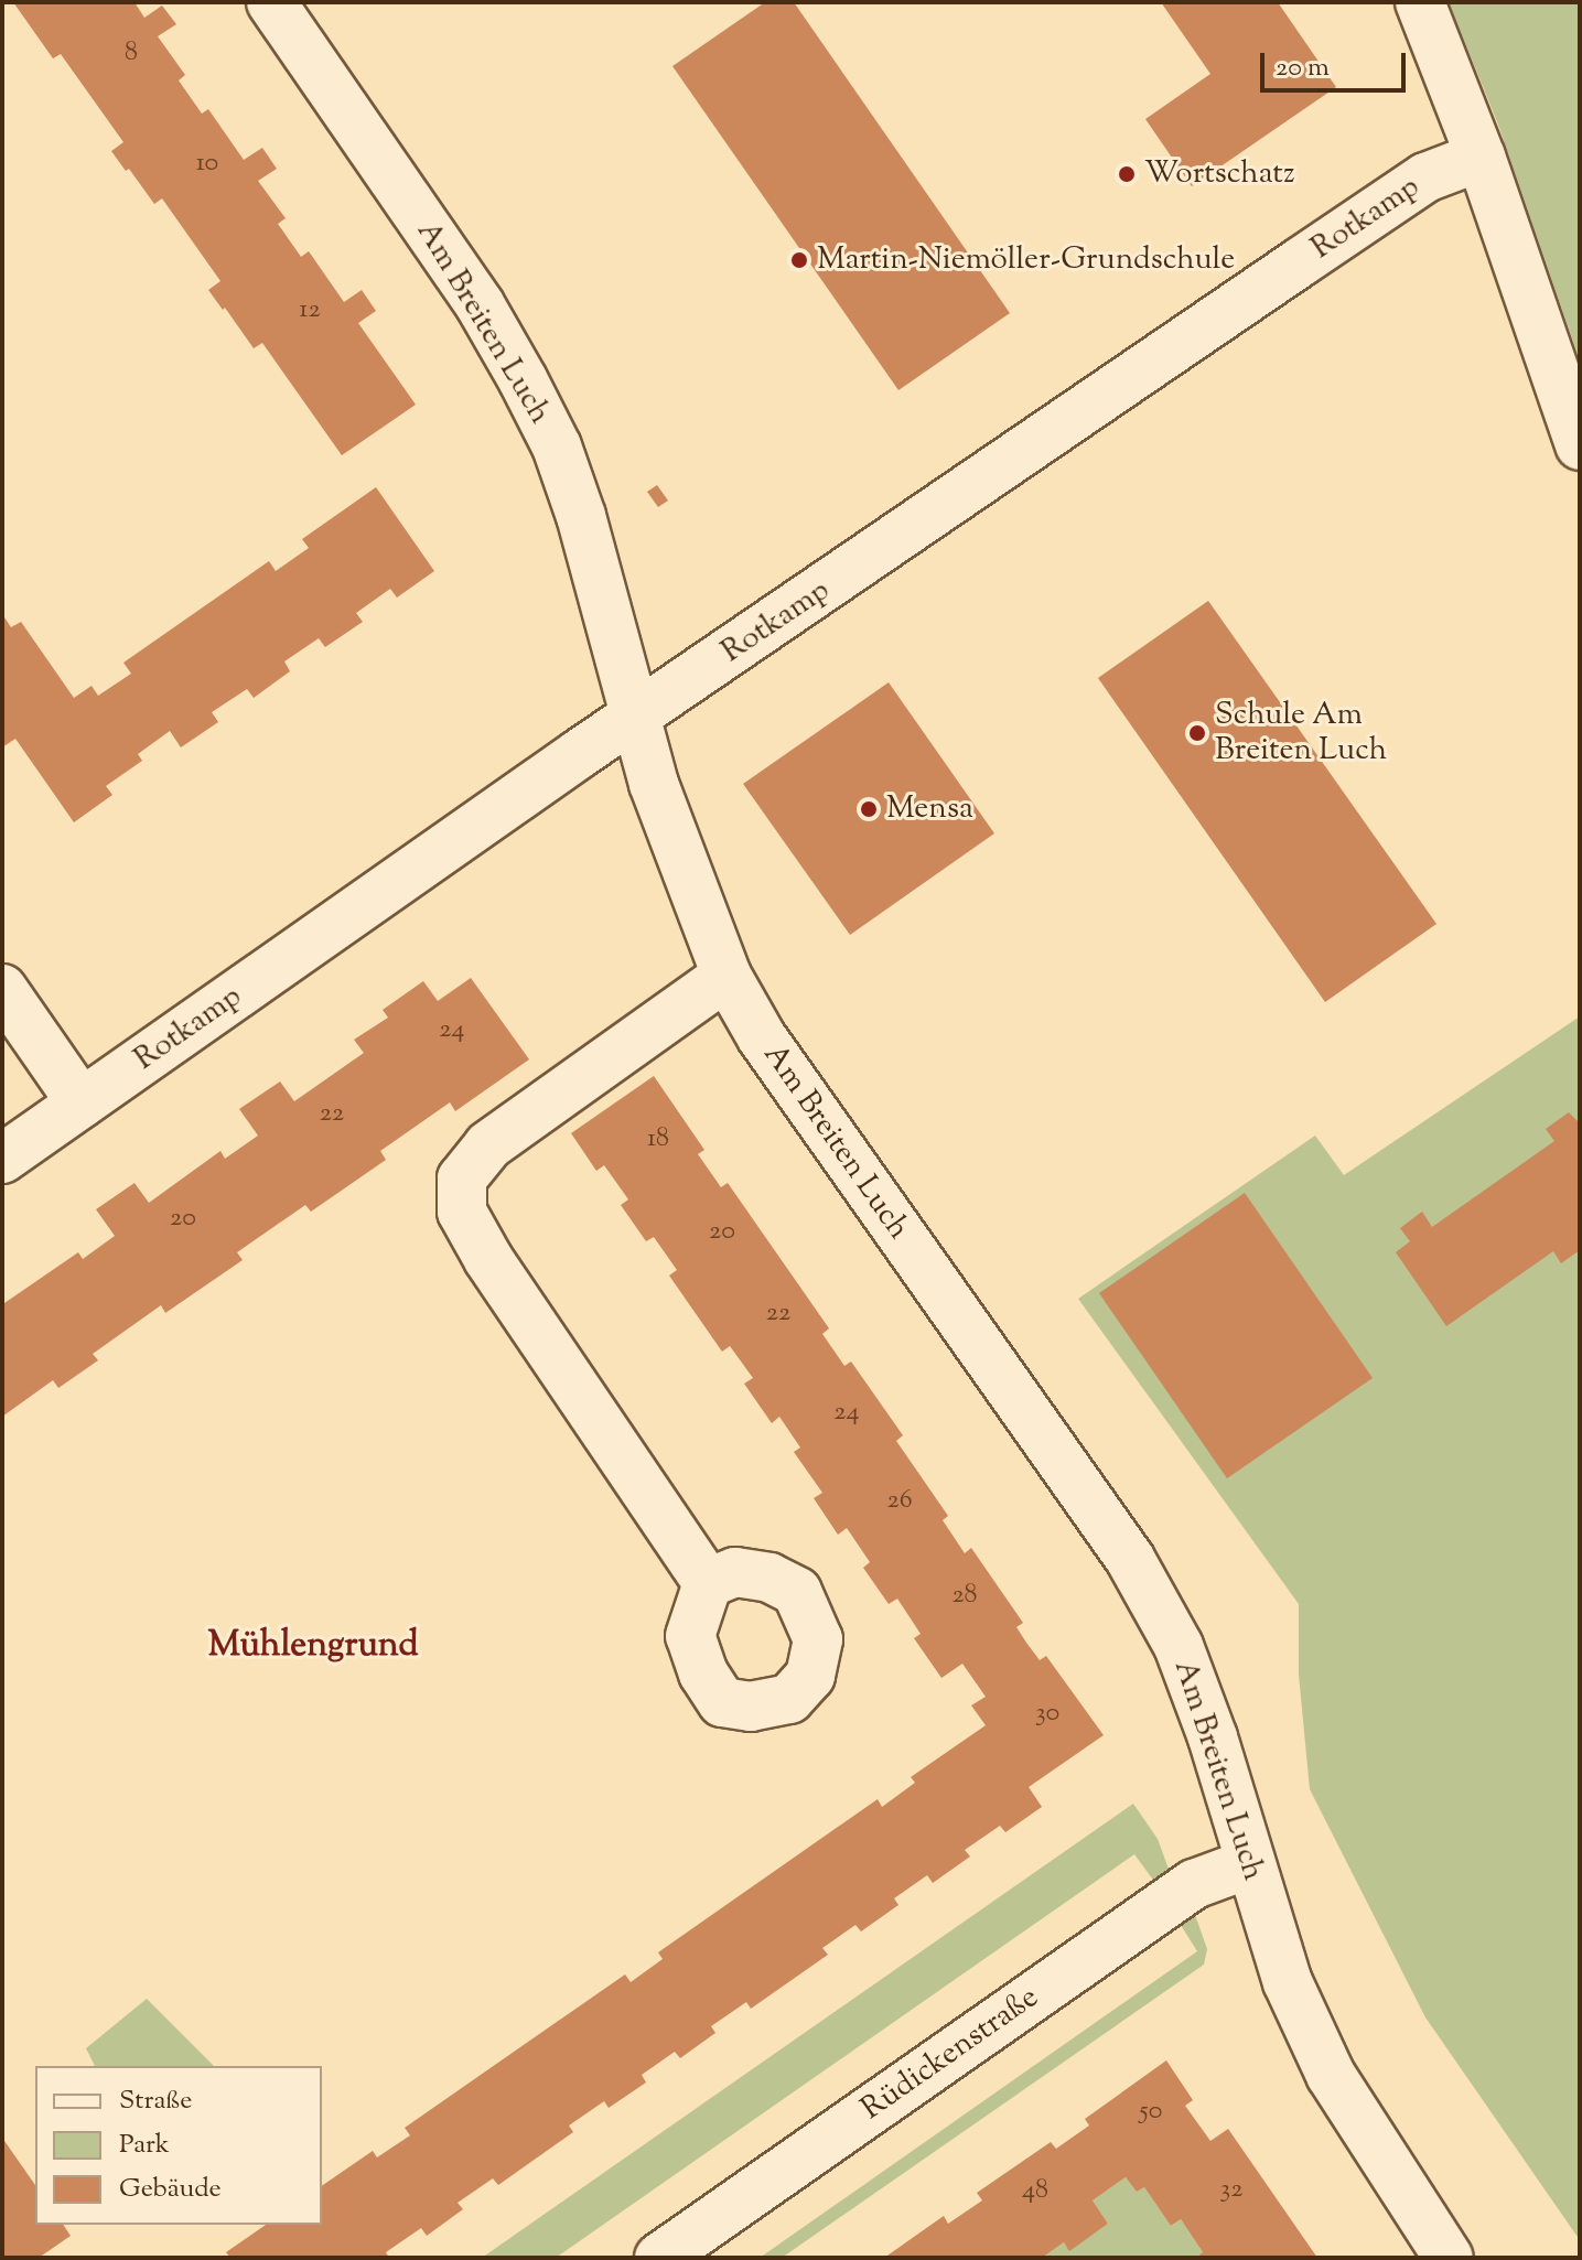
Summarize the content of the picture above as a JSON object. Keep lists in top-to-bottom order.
{
  "streets": {
    "street": ["Rotkamp", "Am Breiten Luch", "Rüdickenstraße"]
  },
  "crossings": [
    ["Rotkamp", "Am Breiten Luch"],
    ["Am Breiten Luch", "Rüdickenstraße"]
  ],
  "districts": ["Mühlengrund"],
  "places": [
    "Wortschatz",
    "Martin-Niemöller-Grundschule",
    "Schule Am Breiten Luch",
    "Mensa"
  ],
  "house_numbers": [
    "8",
    "10",
    "12",
    "24",
    "22",
    "18",
    "20",
    "20",
    "22",
    "24",
    "26",
    "28",
    "30",
    "50",
    "32",
    "48"
  ],
  "legend": ["Straße", "Park", "Gebäude"],
  "scale_bar": "20 m"
}
